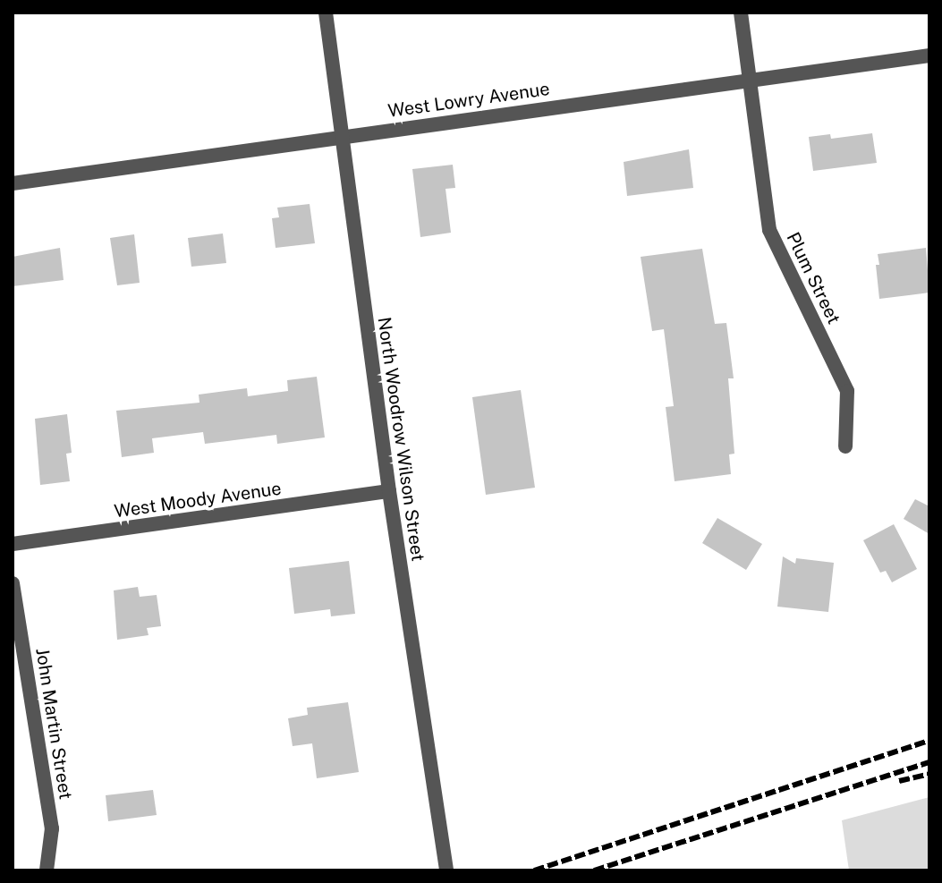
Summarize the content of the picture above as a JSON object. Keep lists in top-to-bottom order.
{
  "streets": {
    "street": [
      "West Lowry Avenue",
      "Plum Street",
      "North Woodrow Wilson Street",
      "West Moody Avenue",
      "John Martin Street"
    ]
  },
  "crossings": [
    ["West Lowry Avenue", "Plum Street"],
    ["West Lowry Avenue", "North Woodrow Wilson Street"],
    ["North Woodrow Wilson Street", "West Moody Avenue"]
  ]
}
